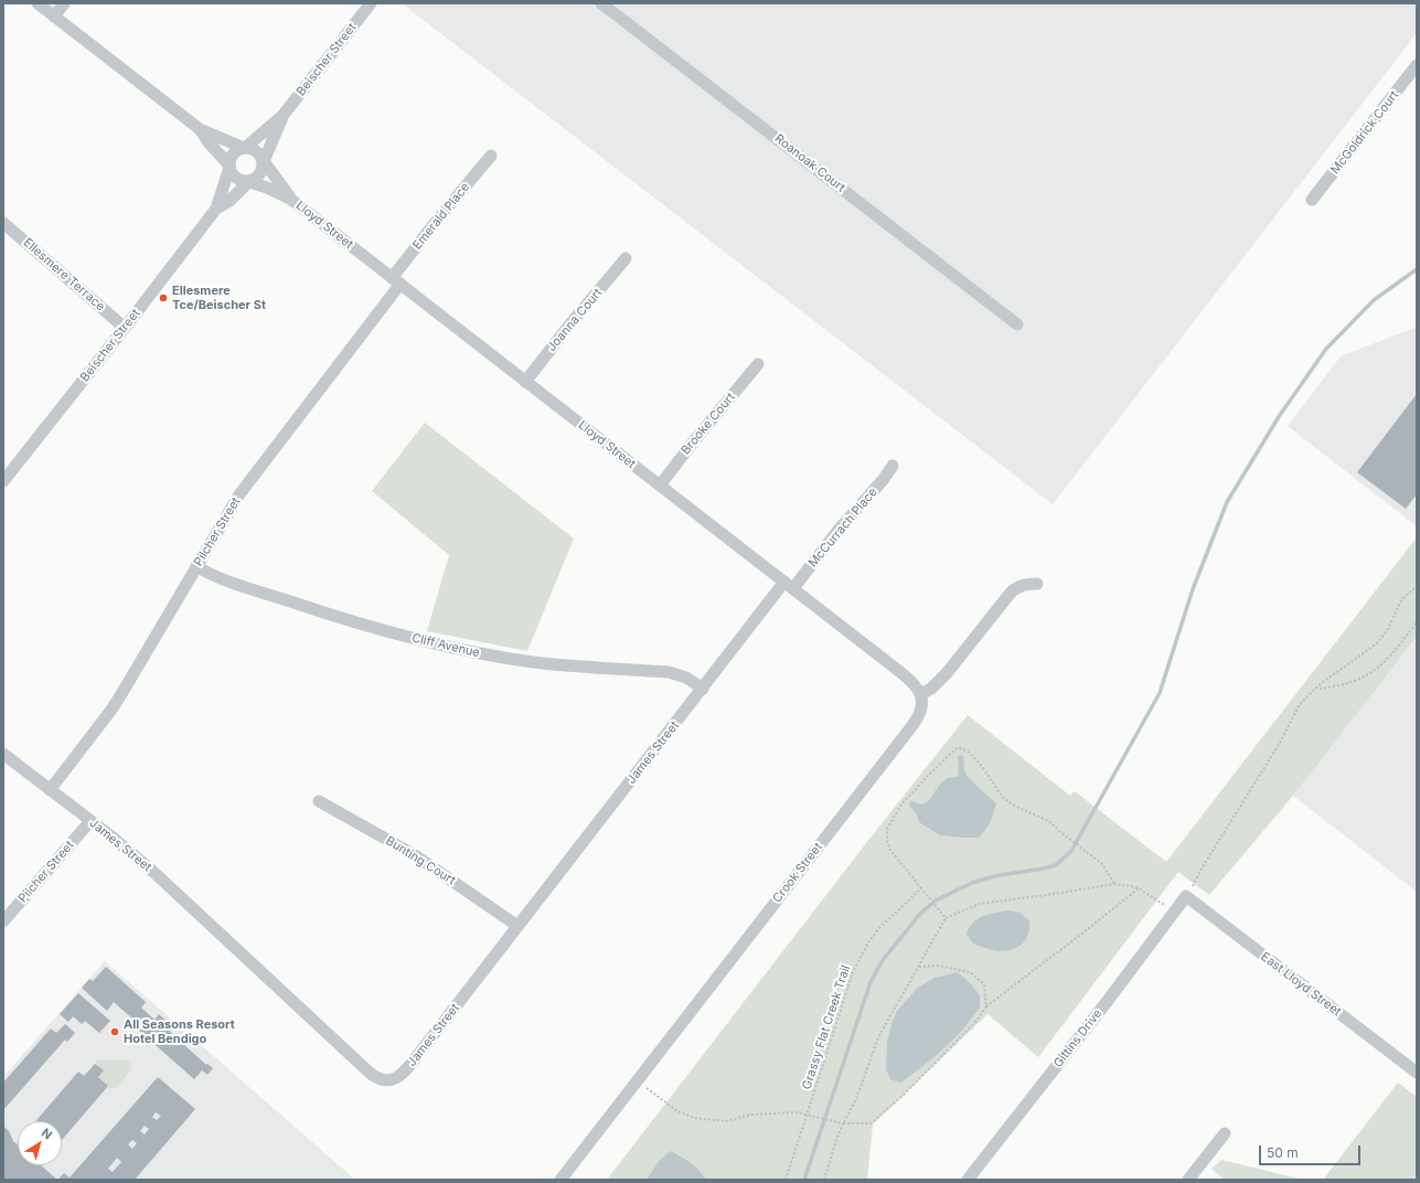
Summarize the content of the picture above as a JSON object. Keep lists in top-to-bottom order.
{
  "streets": {
    "street": [
      "Beischer Street",
      "McGoldrick Court",
      "Roanoak Court",
      "Emerald Place",
      "Lloyd Street",
      "Ellesmere Terrace",
      "Joanna Court",
      "Brooke Court",
      "McCurrach Place",
      "Pilcher Street",
      "Cliff Avenue",
      "James Street",
      "Bunting Court",
      "Crook Street",
      "East Lloyd Street",
      "Gittins Drive"
    ],
    "path": ["Grassy Flat Creek Trail"]
  },
  "crossings": [
    ["Beischer Street", "Lloyd Street"],
    ["Beischer Street", "Ellesmere Terrace"],
    ["Emerald Place", "Lloyd Street"],
    ["Emerald Place", "Pilcher Street"],
    ["Lloyd Street", "Joanna Court"],
    ["Lloyd Street", "Brooke Court"],
    ["Lloyd Street", "McCurrach Place"],
    ["Lloyd Street", "Pilcher Street"],
    ["Lloyd Street", "James Street"],
    ["Lloyd Street", "Crook Street"],
    ["McCurrach Place", "James Street"],
    ["Pilcher Street", "Cliff Avenue"],
    ["Pilcher Street", "James Street"],
    ["Cliff Avenue", "James Street"],
    ["James Street", "Bunting Court"],
    ["East Lloyd Street", "Gittins Drive"]
  ],
  "places": ["Ellesmere Tce/Beischer St", "All Seasons Resort Hotel Bendigo"],
  "scale_bar": "50 m",
  "north": "top right"
}
